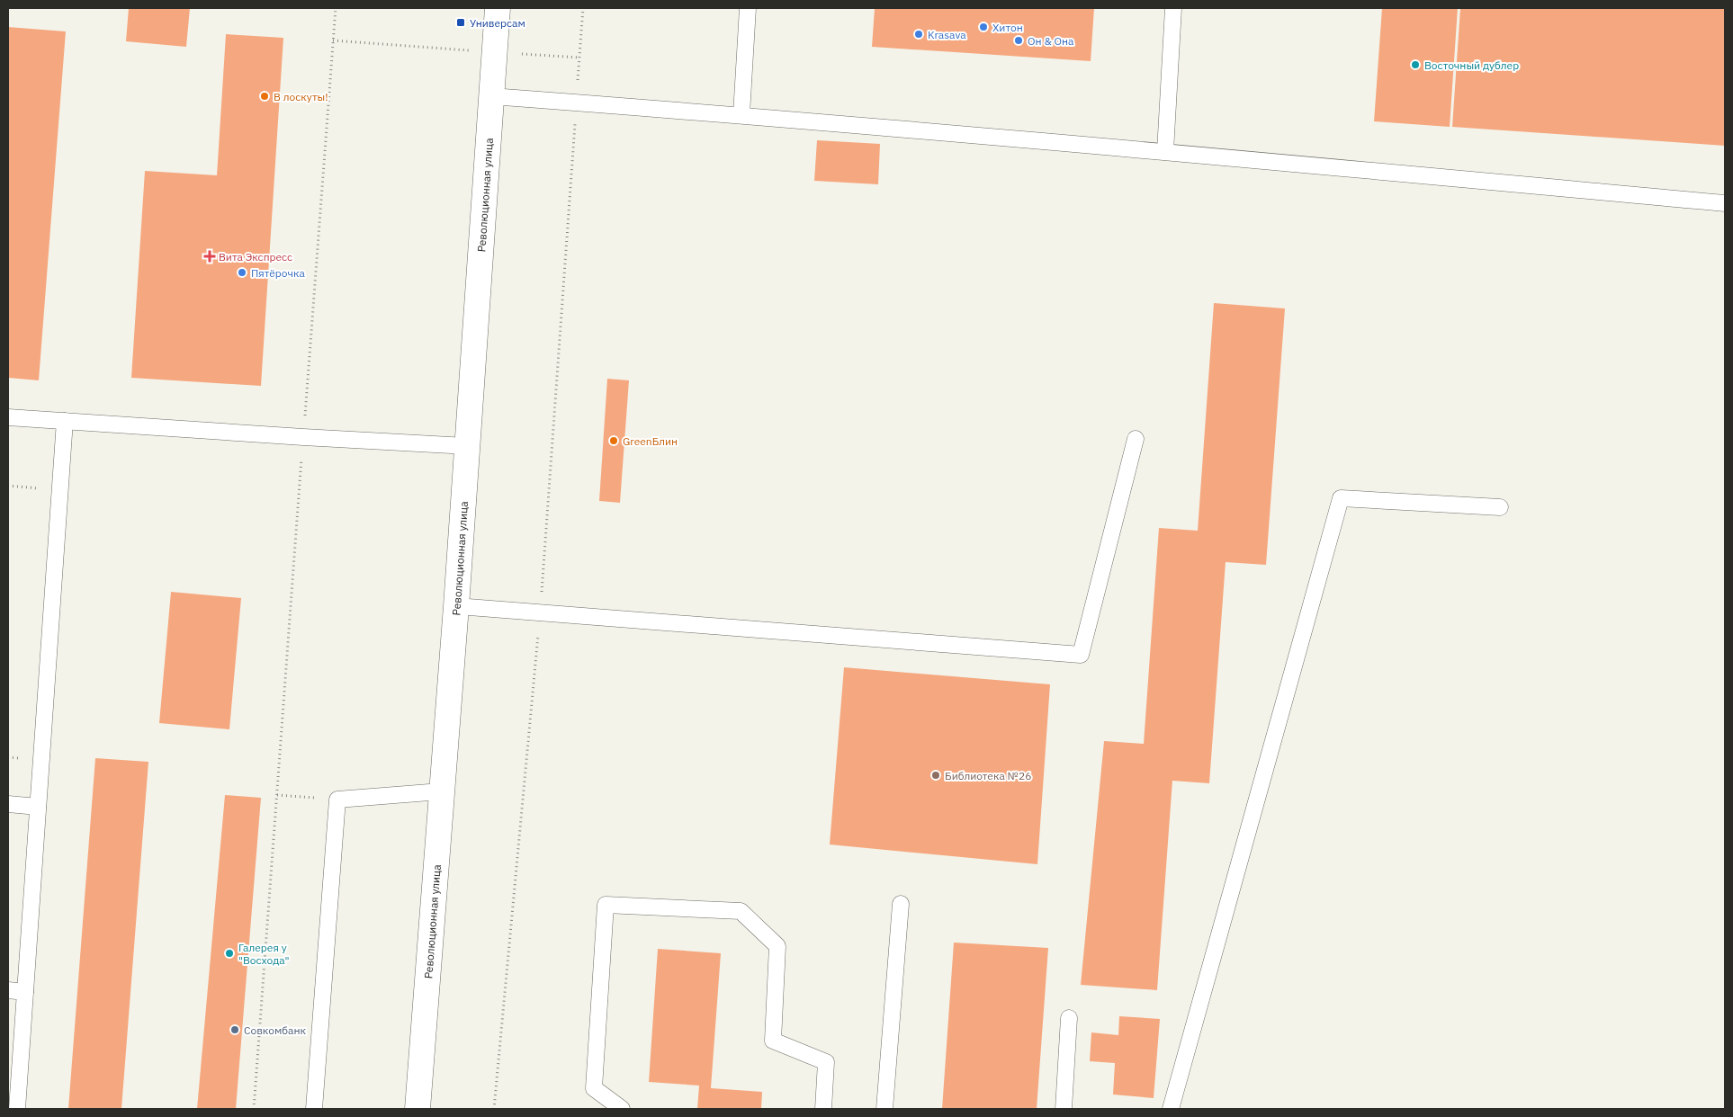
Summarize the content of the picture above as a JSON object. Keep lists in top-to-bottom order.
{
  "streets": {
    "main road": ["Революционная улица"]
  },
  "places": {
    "transit": ["Универсам"],
    "other": [
      "Хитон",
      "Krasava",
      "Он & Она",
      "Восточный дублер",
      "В лоскуты!",
      "Пятёрочка",
      "GreenБлин",
      "Библиотека №26",
      "Галерея у \"Восхода\"",
      "Совкомбанк"
    ],
    "health": ["Вита Экспресс"]
  }
}
